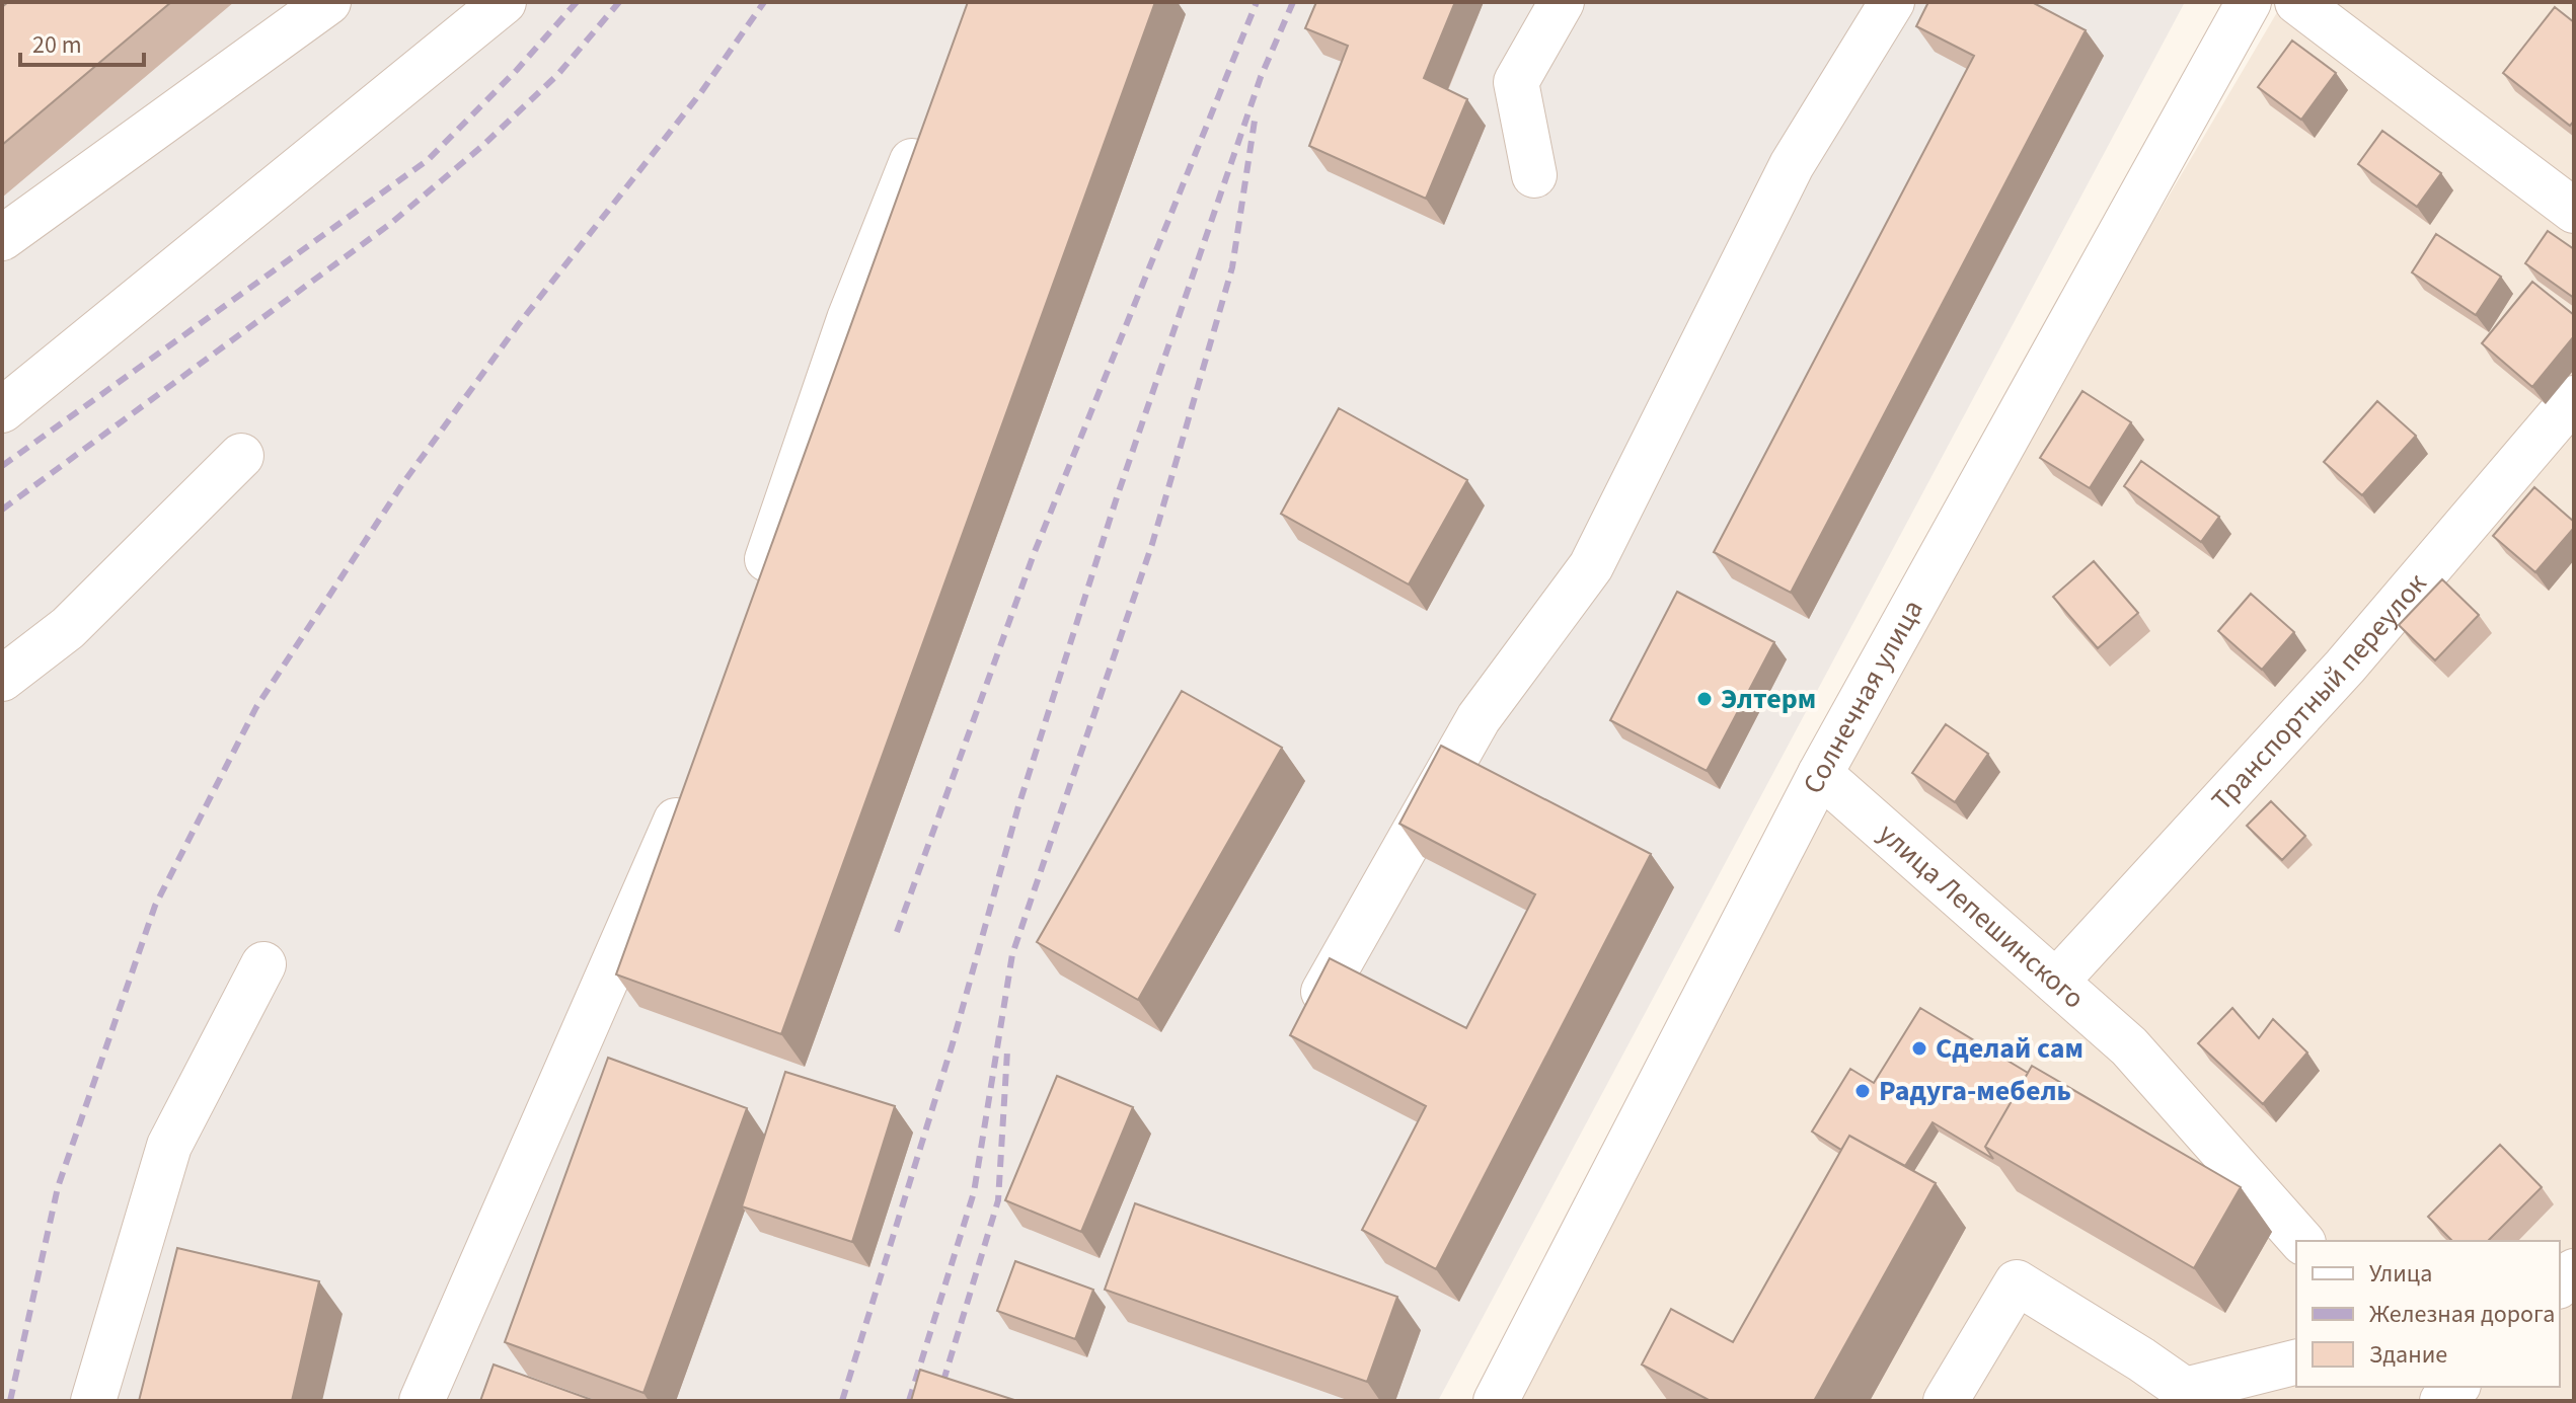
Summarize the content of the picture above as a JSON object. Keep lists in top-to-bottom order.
{
  "streets": {
    "street": ["Транспортный переулок", "Солнечная улица", "улица Лепешинского"]
  },
  "crossings": [
    ["Транспортный переулок", "улица Лепешинского"],
    ["Солнечная улица", "улица Лепешинского"]
  ],
  "places": ["Элтерм", "Сделай сам", "Радуга-мебель"],
  "legend": ["Улица", "Железная дорога", "Здание"],
  "scale_bar": "20 m"
}
